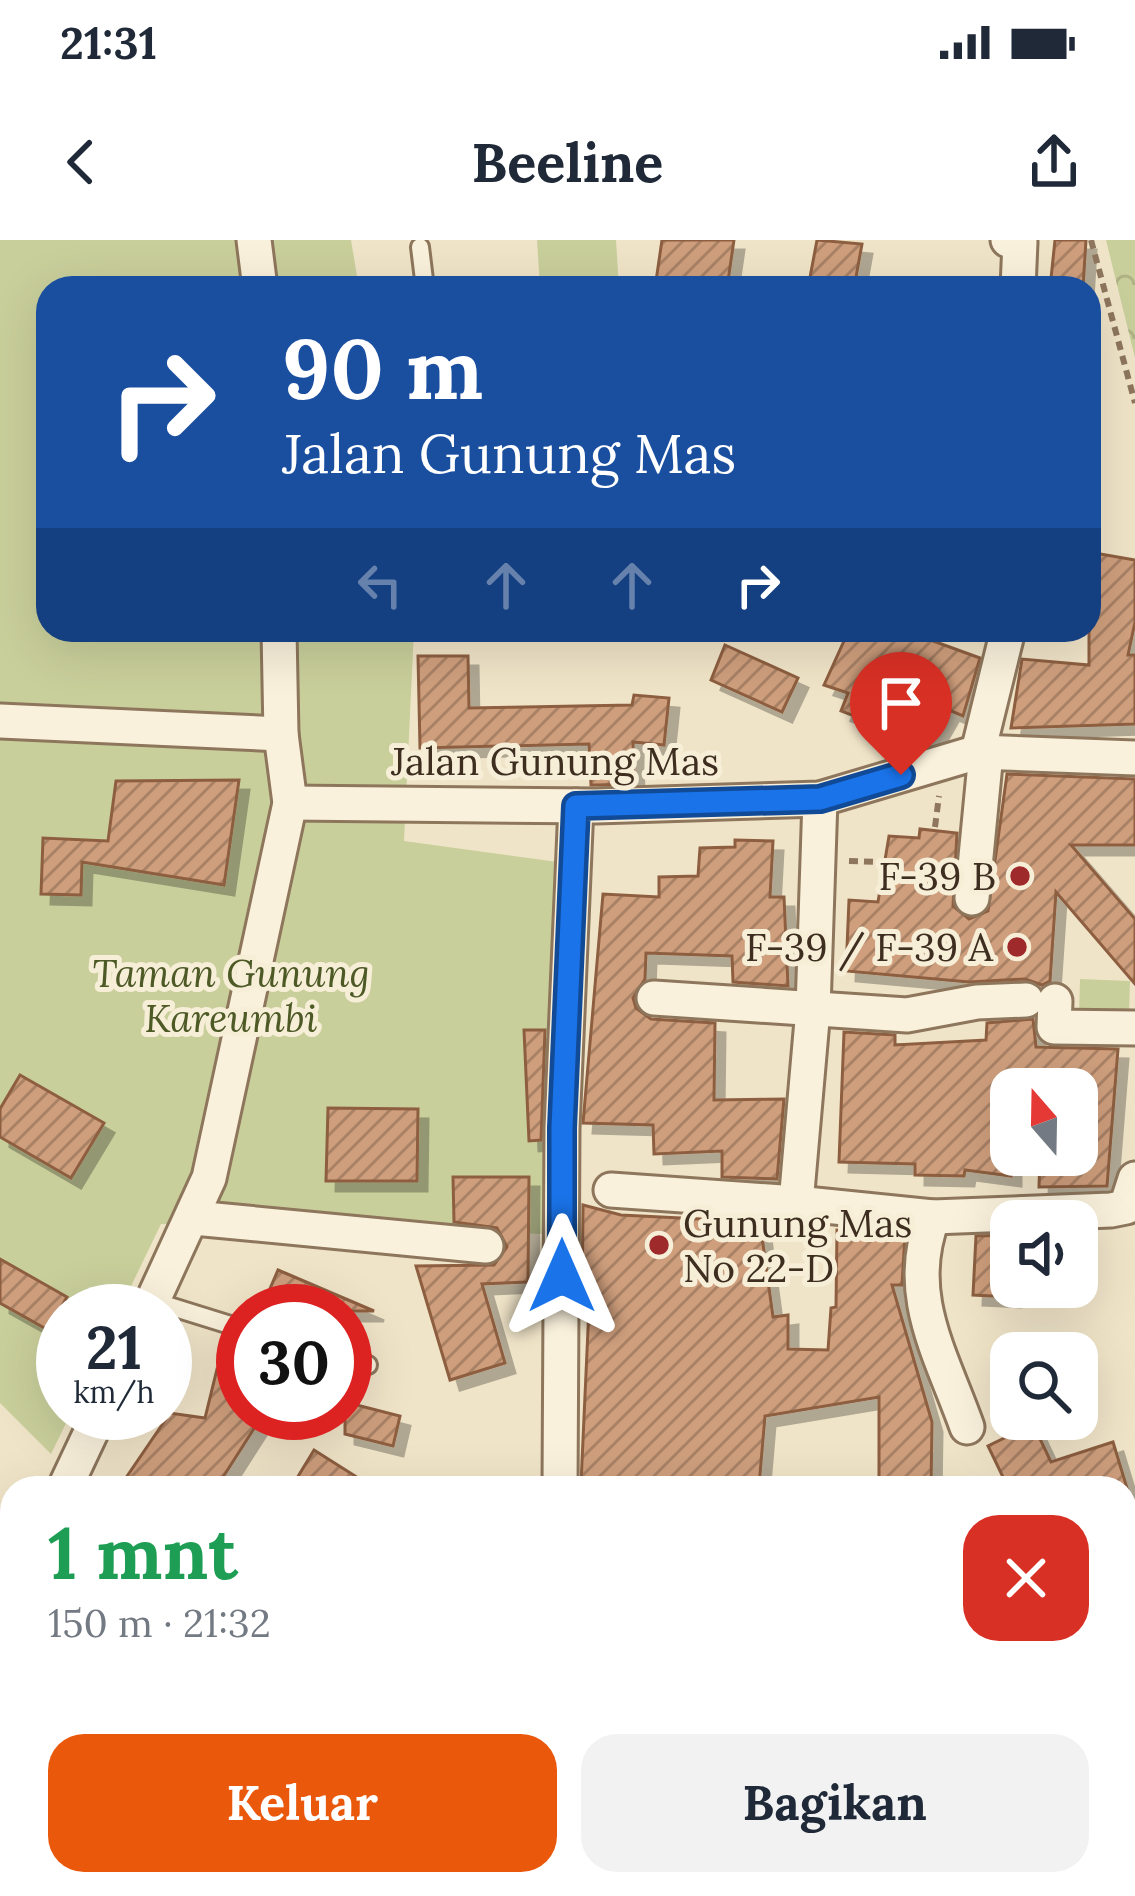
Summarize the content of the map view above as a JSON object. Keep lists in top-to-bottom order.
{
  "streets": {
    "street": ["Jalan Gunung Mas"]
  },
  "parks": ["Taman Gunung Kareumbi"],
  "places": ["F-39 B", "F-39 / F-39 A", "Gunung Mas No 22-D"],
  "north": "top",
  "page": {
    "status": "21:31",
    "header": "Beeline",
    "turn": ["90 m", "Jalan Gunung Mas"],
    "speed": "21 km/h",
    "limit": "30",
    "heading": ["1 mnt", "150 m · 21:32"],
    "buttons": ["Keluar", "Bagikan"]
  }
}
